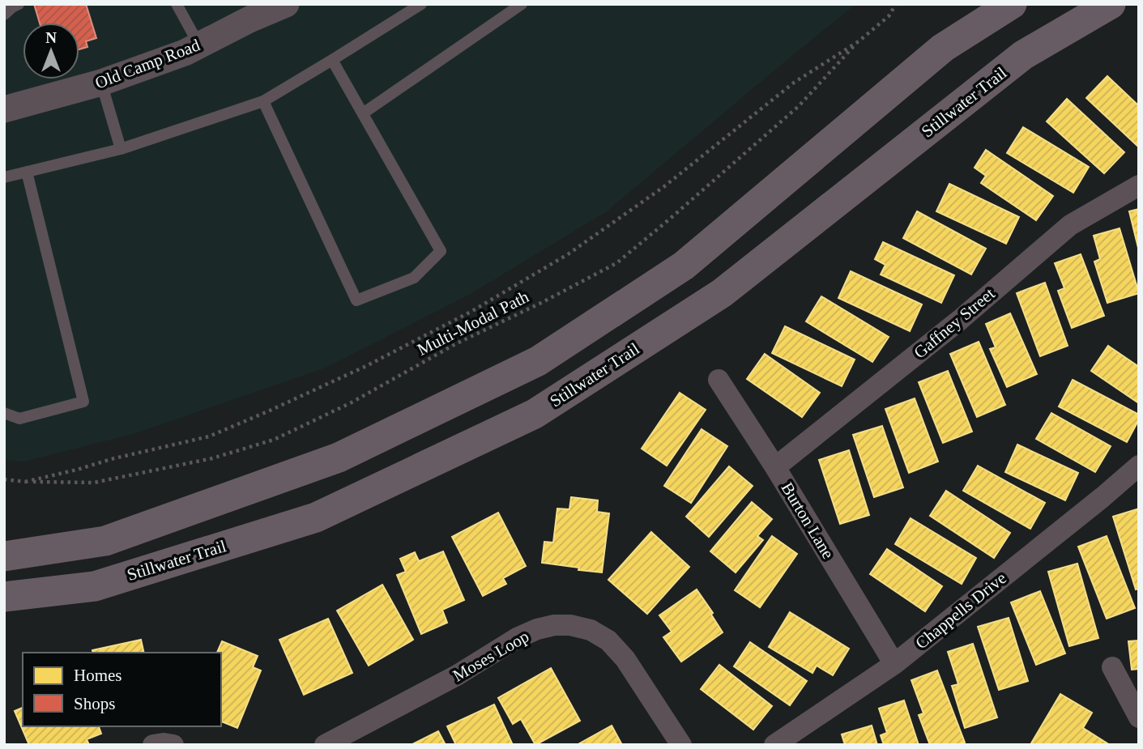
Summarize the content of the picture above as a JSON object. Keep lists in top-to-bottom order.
{
  "streets": {
    "main road": ["Stillwater Trail"],
    "street": [
      "Old Camp Road",
      "Gaffney Street",
      "Burton Lane",
      "Chappells Drive",
      "Moses Loop"
    ],
    "path": ["Multi-Modal Path"]
  },
  "crossings": [
    ["Gaffney Street", "Burton Lane"],
    ["Burton Lane", "Chappells Drive"]
  ],
  "legend": ["Homes", "Shops"],
  "north": "top"
}
